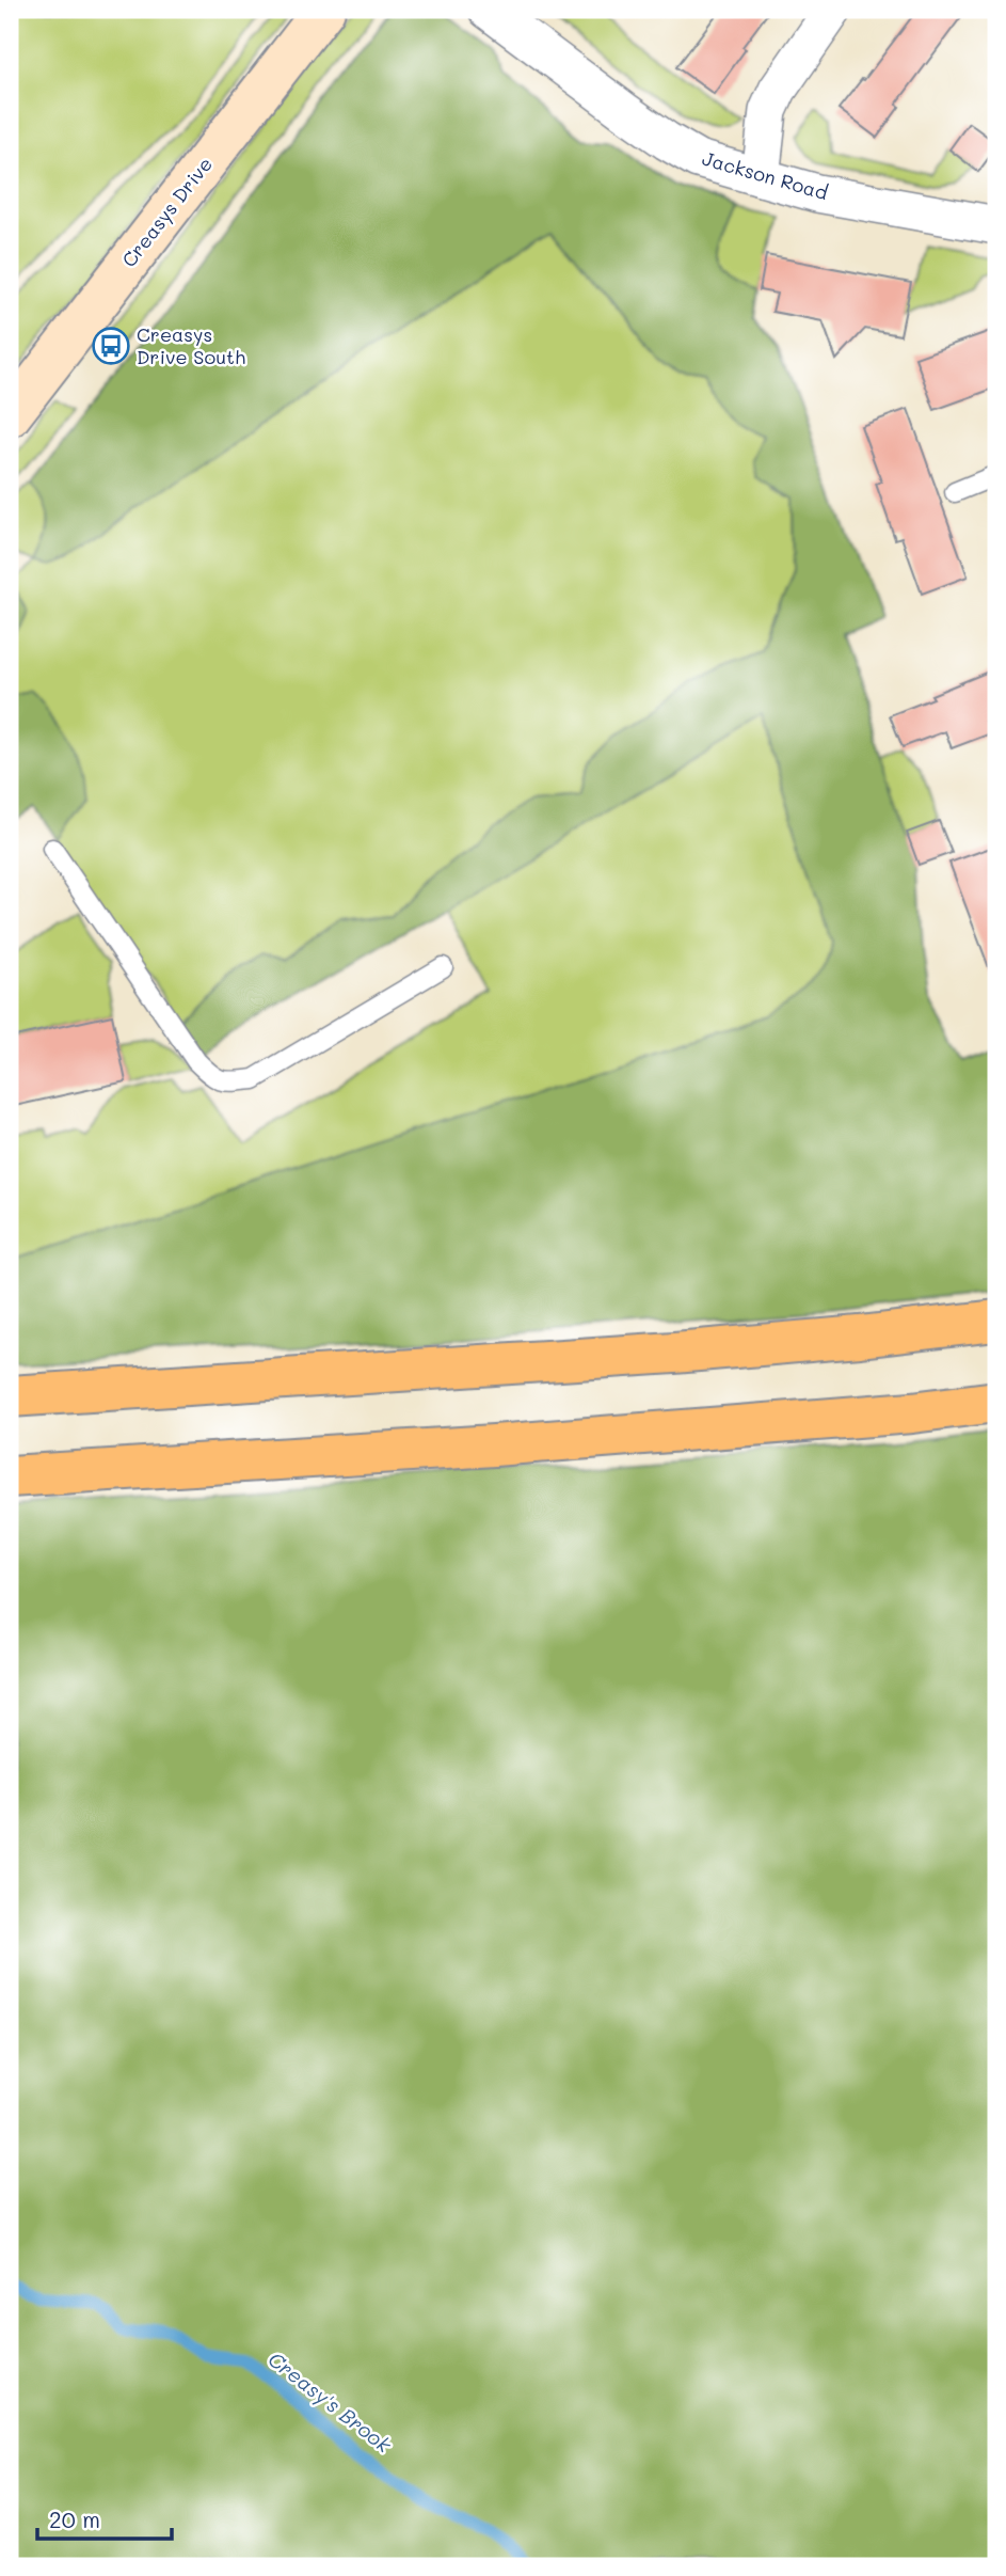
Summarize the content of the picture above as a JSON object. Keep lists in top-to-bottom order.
{
  "streets": {
    "street": ["Jackson Road", "Creasys Drive"]
  },
  "water": ["Creasy's Brook"],
  "places": {
    "bus stop": ["Creasys Drive South"]
  },
  "scale_bar": "20 m"
}
